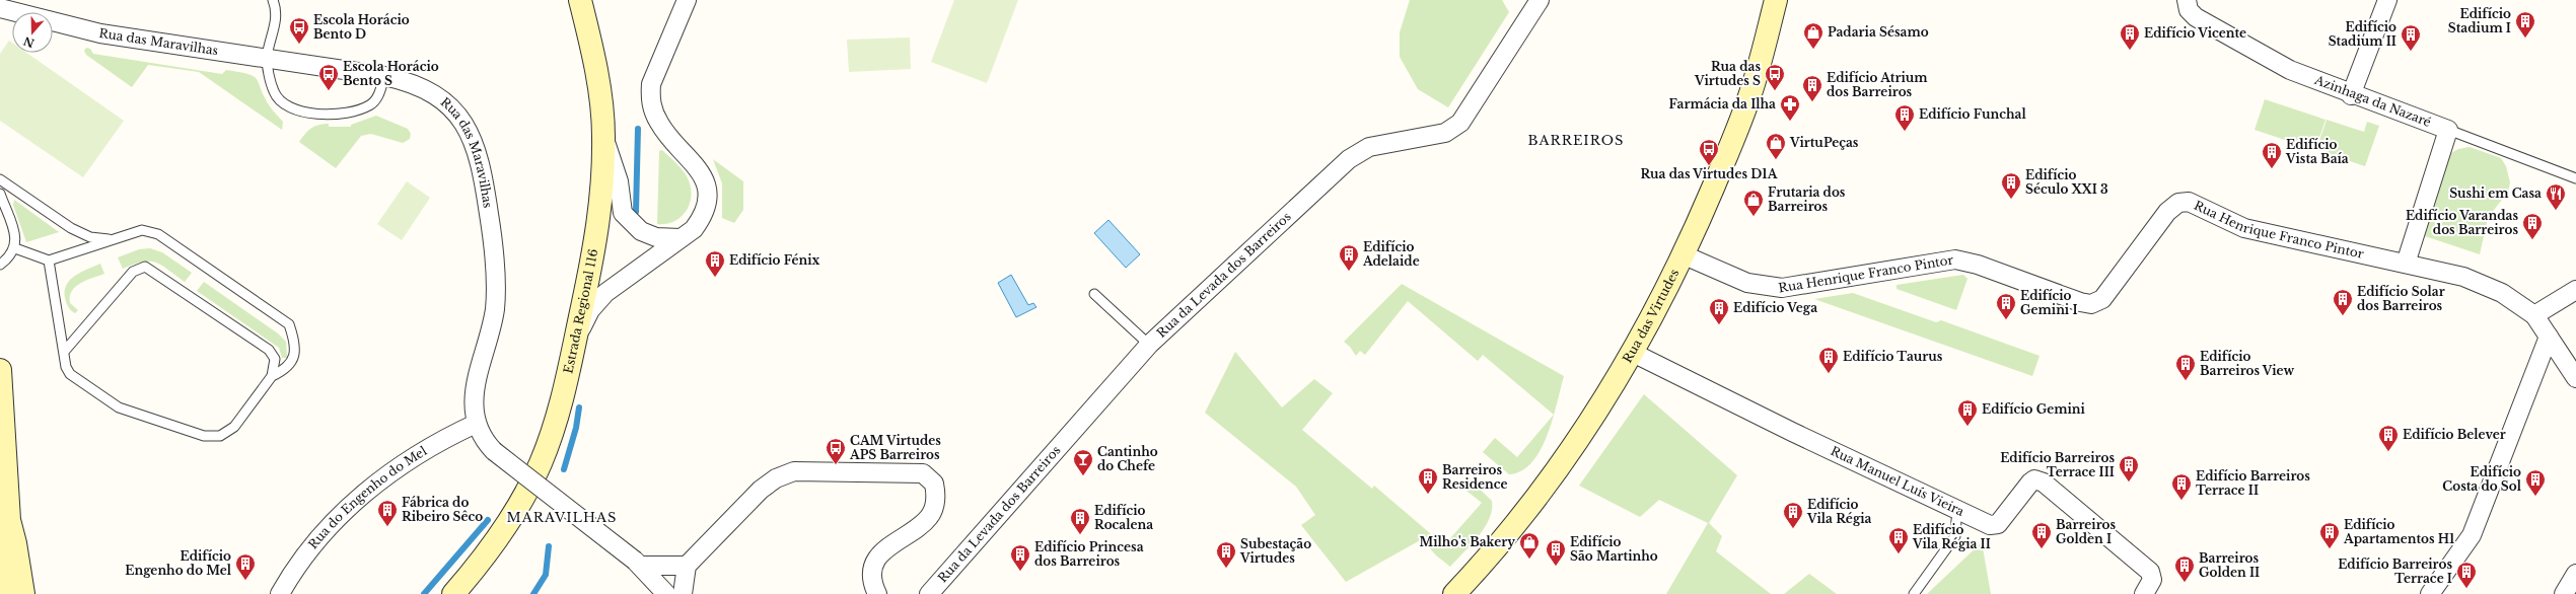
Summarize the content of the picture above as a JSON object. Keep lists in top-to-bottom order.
{
  "streets": {
    "main road": ["Estrada Regional 116", "Rua das Virtudes"],
    "street": [
      "Rua das Maravilhas",
      "Azinhaga da Nazaré",
      "Rua Henrique Franco Pintor",
      "Rua da Levada dos Barreiros",
      "Rua Manuel Luís Vieira",
      "Rua do Engenho do Mel"
    ]
  },
  "crossings": [
    ["Rua das Maravilhas", "Rua do Engenho do Mel"],
    ["Rua Henrique Franco Pintor", "Rua das Virtudes"],
    ["Rua das Virtudes", "Rua Manuel Luís Vieira"]
  ],
  "districts": ["BARREIROS", "MARAVILHAS"],
  "places": {
    "building": [
      "Edifício Stadium I",
      "Edifício Vicente",
      "Edifício Stadium II",
      "Edifício Atrium dos Barreiros",
      "Edifício Funchal",
      "Edifício Vista Baía",
      "Edifício Século XXI 3",
      "Edifício Varandas dos Barreiros",
      "Edifício Adelaide",
      "Edifício Fénix",
      "Edifício Solar dos Barreiros",
      "Edifício Gemini I",
      "Edifício Vega",
      "Edifício Taurus",
      "Edifício Barreiros View",
      "Edifício Gemini",
      "Edifício Belever",
      "Edifício Barreiros Terrace III",
      "Barreiros Residence",
      "Edifício Costa do Sol",
      "Edifício Barreiros Terrace II",
      "Fábrica do Ribeiro Sêco",
      "Edifício Vila Régia",
      "Edifício Rocalena",
      "Barreiros Golden I",
      "Edifício Apartamentos H1",
      "Edifício Vila Régia II",
      "Edifício São Martinho",
      "Subestação Virtudes",
      "Edifício Princesa dos Barreiros",
      "Edifício Engenho do Mel",
      "Barreiros Golden II",
      "Edifício Barreiros Terrace I"
    ],
    "bus stop": [
      "Escola Horácio Bento D",
      "Escola Horácio Bento S",
      "Rua das Virtudes S",
      "Rua das Virtudes D1A",
      "CAM Virtudes APS Barreiros"
    ],
    "shop": [
      "Padaria Sésamo",
      "VirtuPeças",
      "Frutaria dos Barreiros",
      "Milho's Bakery"
    ],
    "pharmacy": ["Farmácia da Ilha"],
    "restaurant": ["Sushi em Casa"],
    "bar": ["Cantinho do Chefe"]
  },
  "north": "bottom"
}
